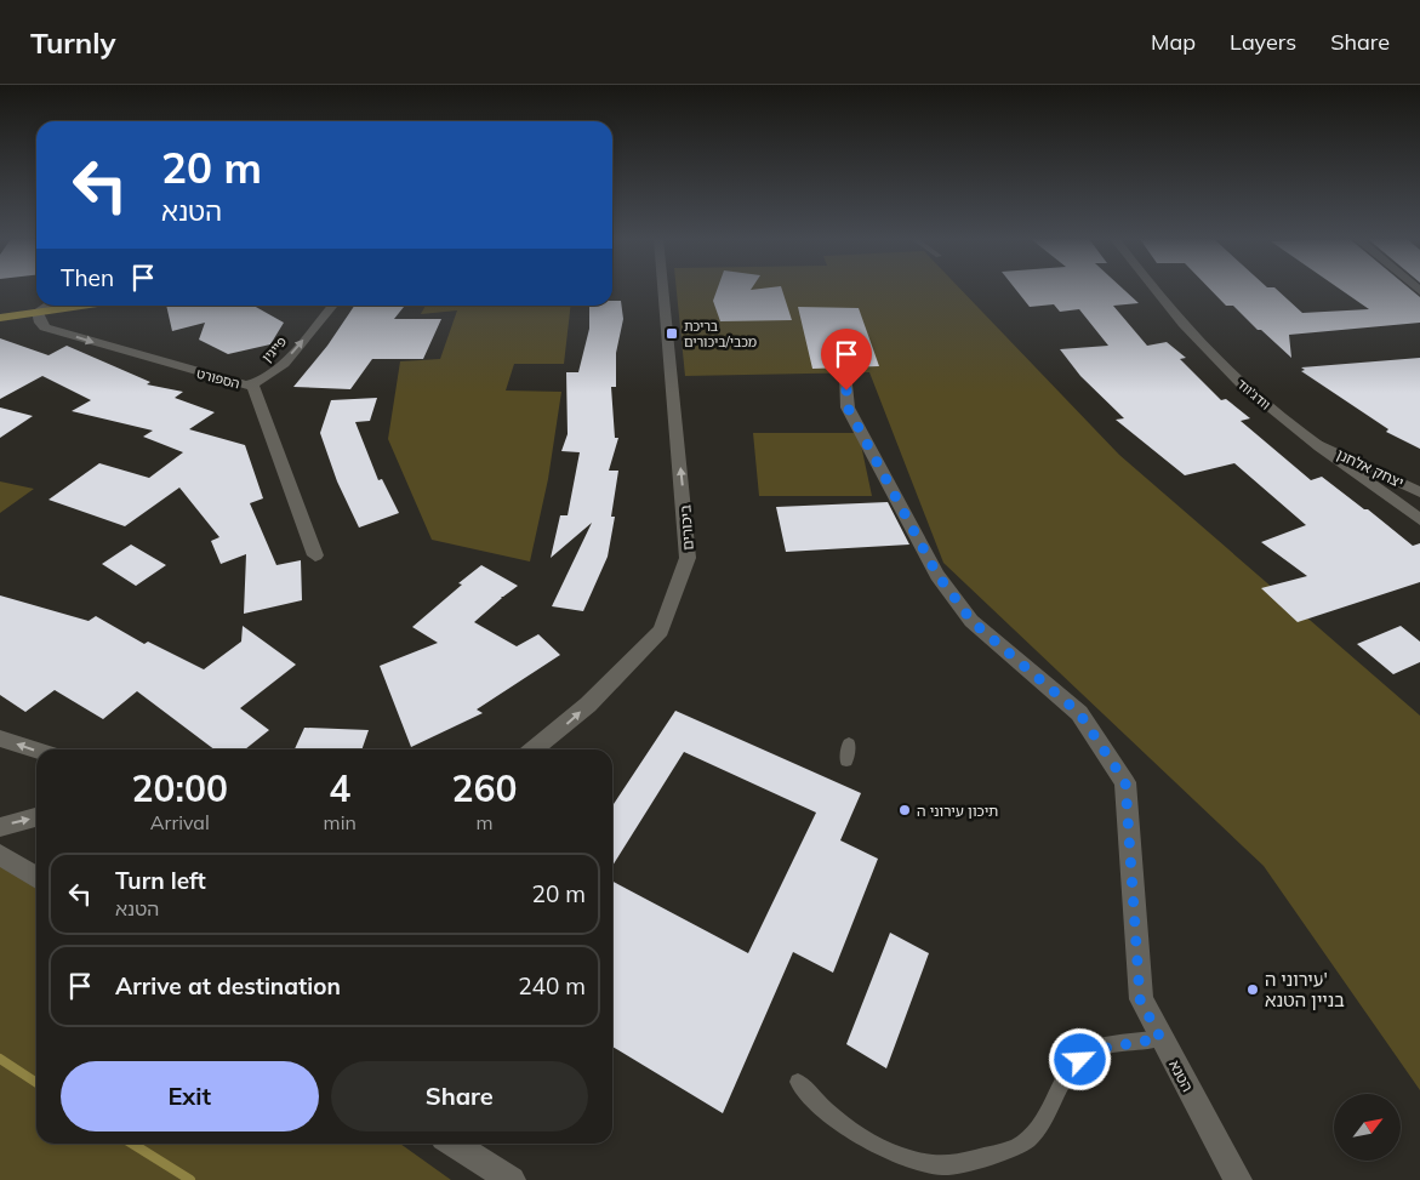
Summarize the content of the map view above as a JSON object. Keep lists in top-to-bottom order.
{
  "streets": {
    "street": [
      "פייגין",
      "הספורט",
      "וודג'ווד",
      "יצחק אלחנן",
      "ביכורים",
      "הטנא"
    ]
  },
  "crossings": [
    ["פייגין", "הספורט"],
    ["וודג'ווד", "יצחק אלחנן"]
  ],
  "one_way": ["פייגין", "הספורט", "ביכורים"],
  "places": {
    "transit": ["בריכת מכבי/ביכורים"],
    "other": ["תיכון עירוני ה", "עירוני ה' בניין הטנא"]
  },
  "north": "top right",
  "page": {
    "header": "Turnly",
    "nav": ["Map", "Layers", "Share"],
    "turn": ["20 m", "הטנא"],
    "then": "Then",
    "eta": [
      "20:00",
      "Arrival",
      "4",
      "min",
      "260",
      "m"
    ],
    "list": [
      {
        "name": "Turn left",
        "note": "הטנא",
        "value": "20 m"
      },
      {
        "name": "Arrive at destination",
        "value": "240 m"
      }
    ],
    "buttons": ["Exit", "Share"]
  }
}
